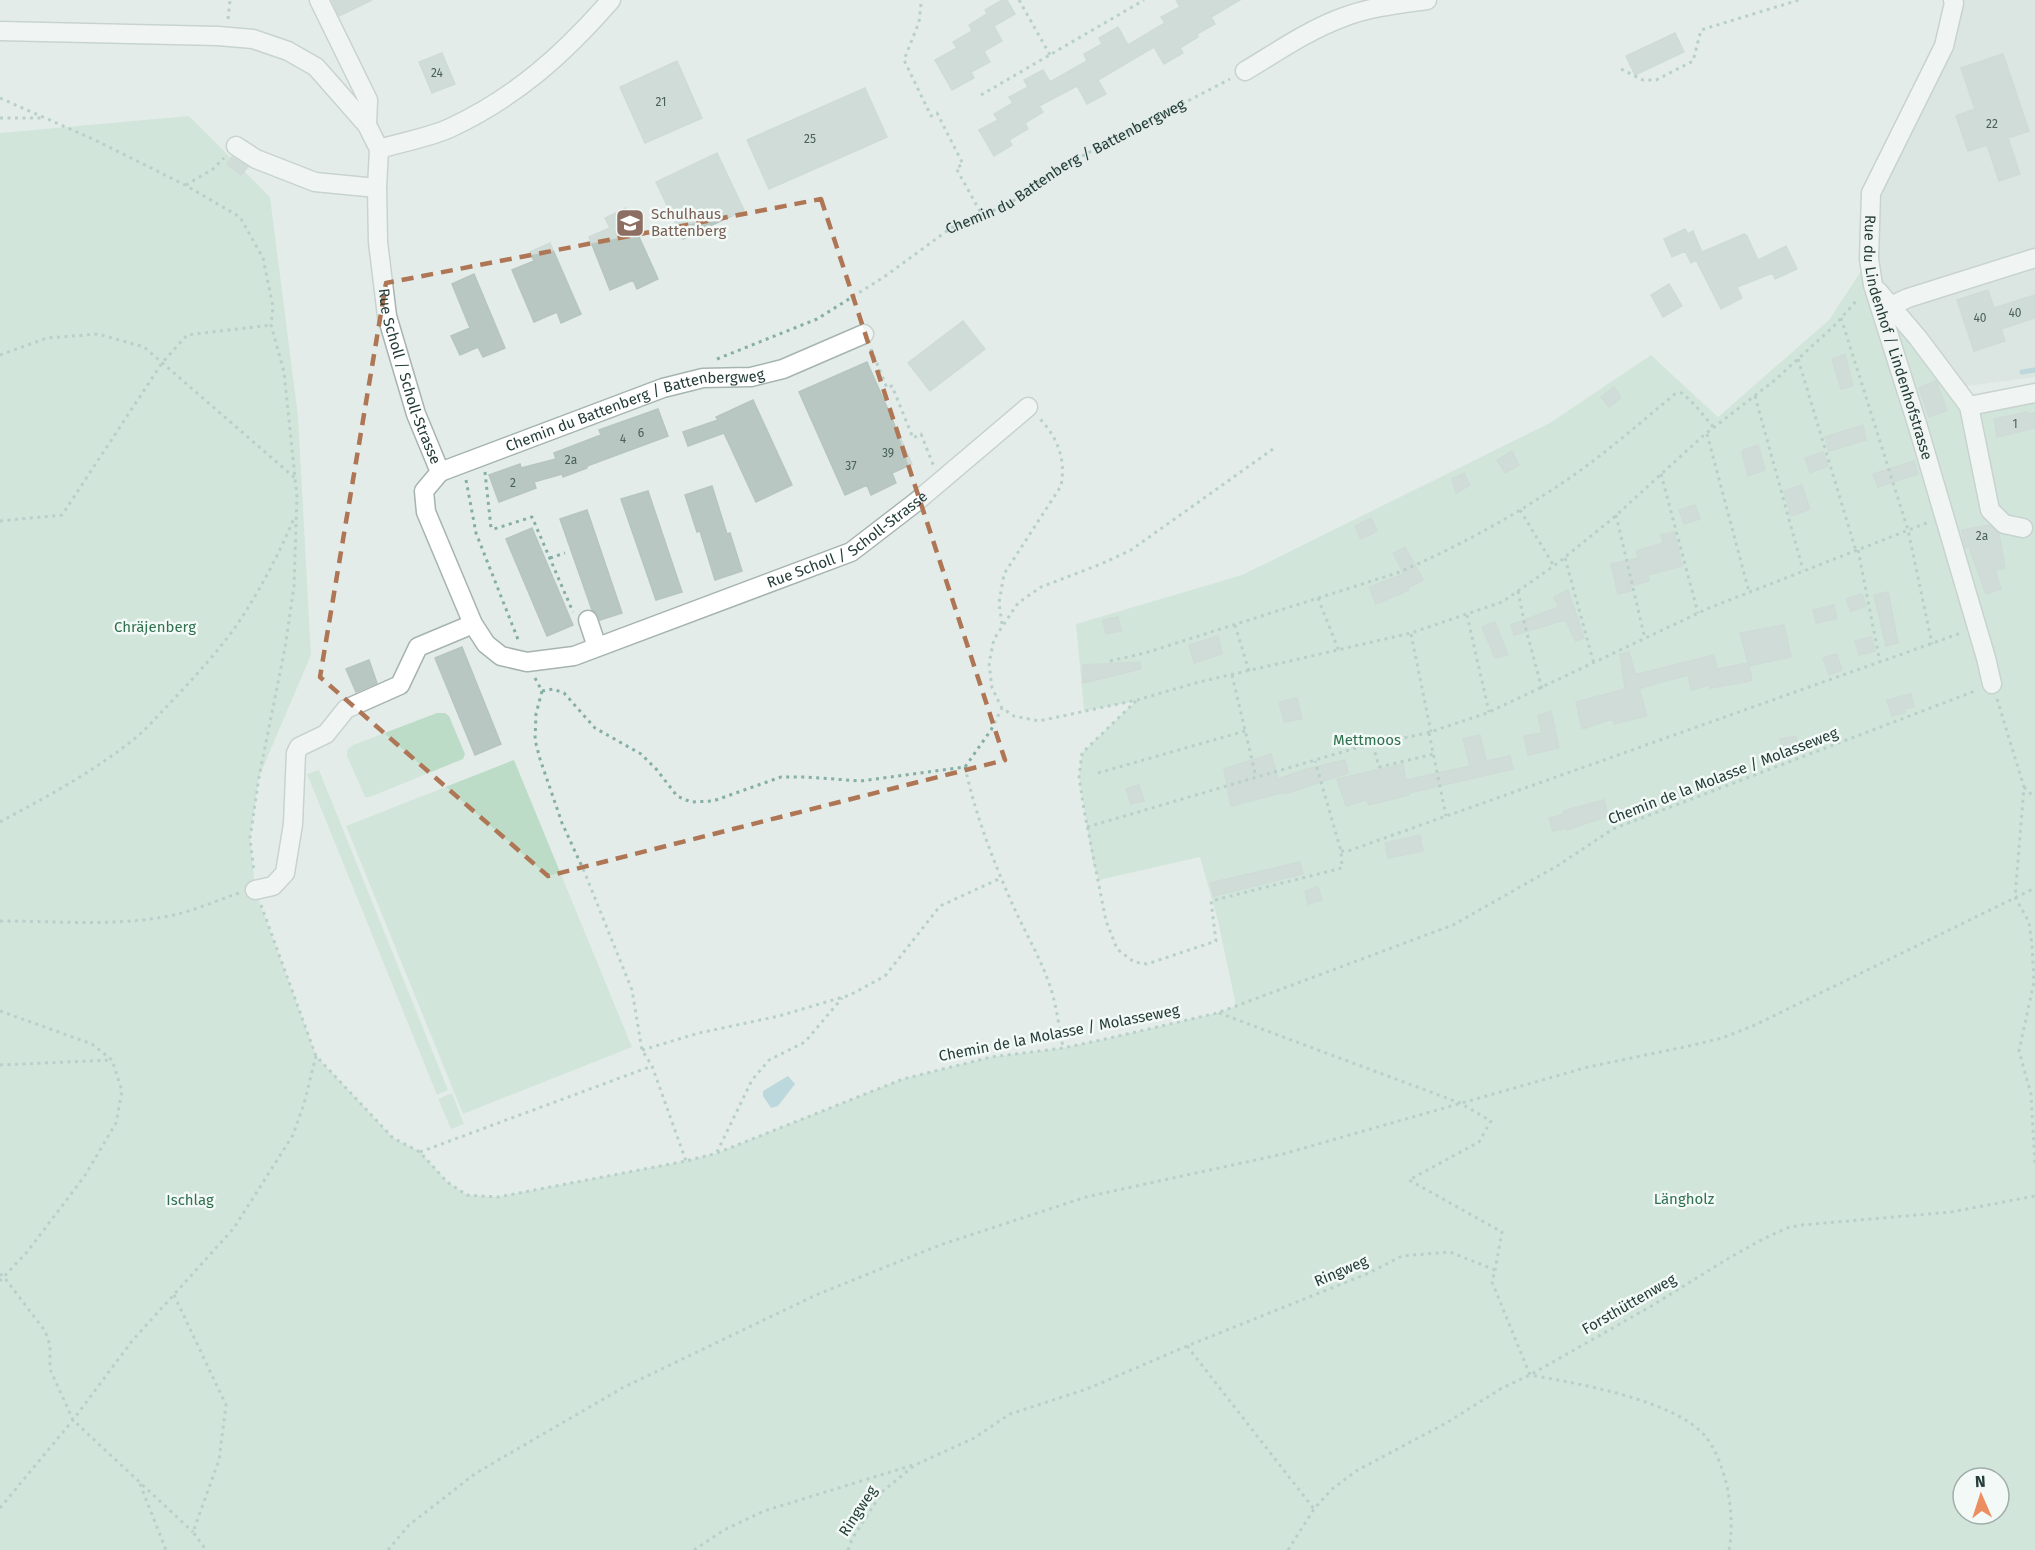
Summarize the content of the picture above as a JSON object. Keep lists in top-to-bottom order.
{
  "streets": {
    "street": ["Chemin du Battenberg / Battenbergweg", "Rue du Lindenhof / Lindenhofstrasse", "Rue Scholl / Scholl-Strasse"],
    "path": ["Chemin de la Molasse / Molasseweg", "Ringweg", "Forsthüttenweg"]
  },
  "crossings": [
    ["Chemin du Battenberg / Battenbergweg", "Rue Scholl / Scholl-Strasse"],
    ["Rue du Lindenhof / Lindenhofstrasse", "Chemin de la Molasse / Molasseweg"]
  ],
  "parks": [
    "Chräjenberg",
    "Mettmoos",
    "Längholz",
    "Ischlag"
  ],
  "places": {
    "school or university": ["Schulhaus Battenberg"]
  },
  "house_numbers": [
    "24",
    "21",
    "22",
    "25",
    "40",
    "40",
    "1",
    "6",
    "4",
    "39",
    "2a",
    "37",
    "2",
    "2a"
  ],
  "north": "top"
}
